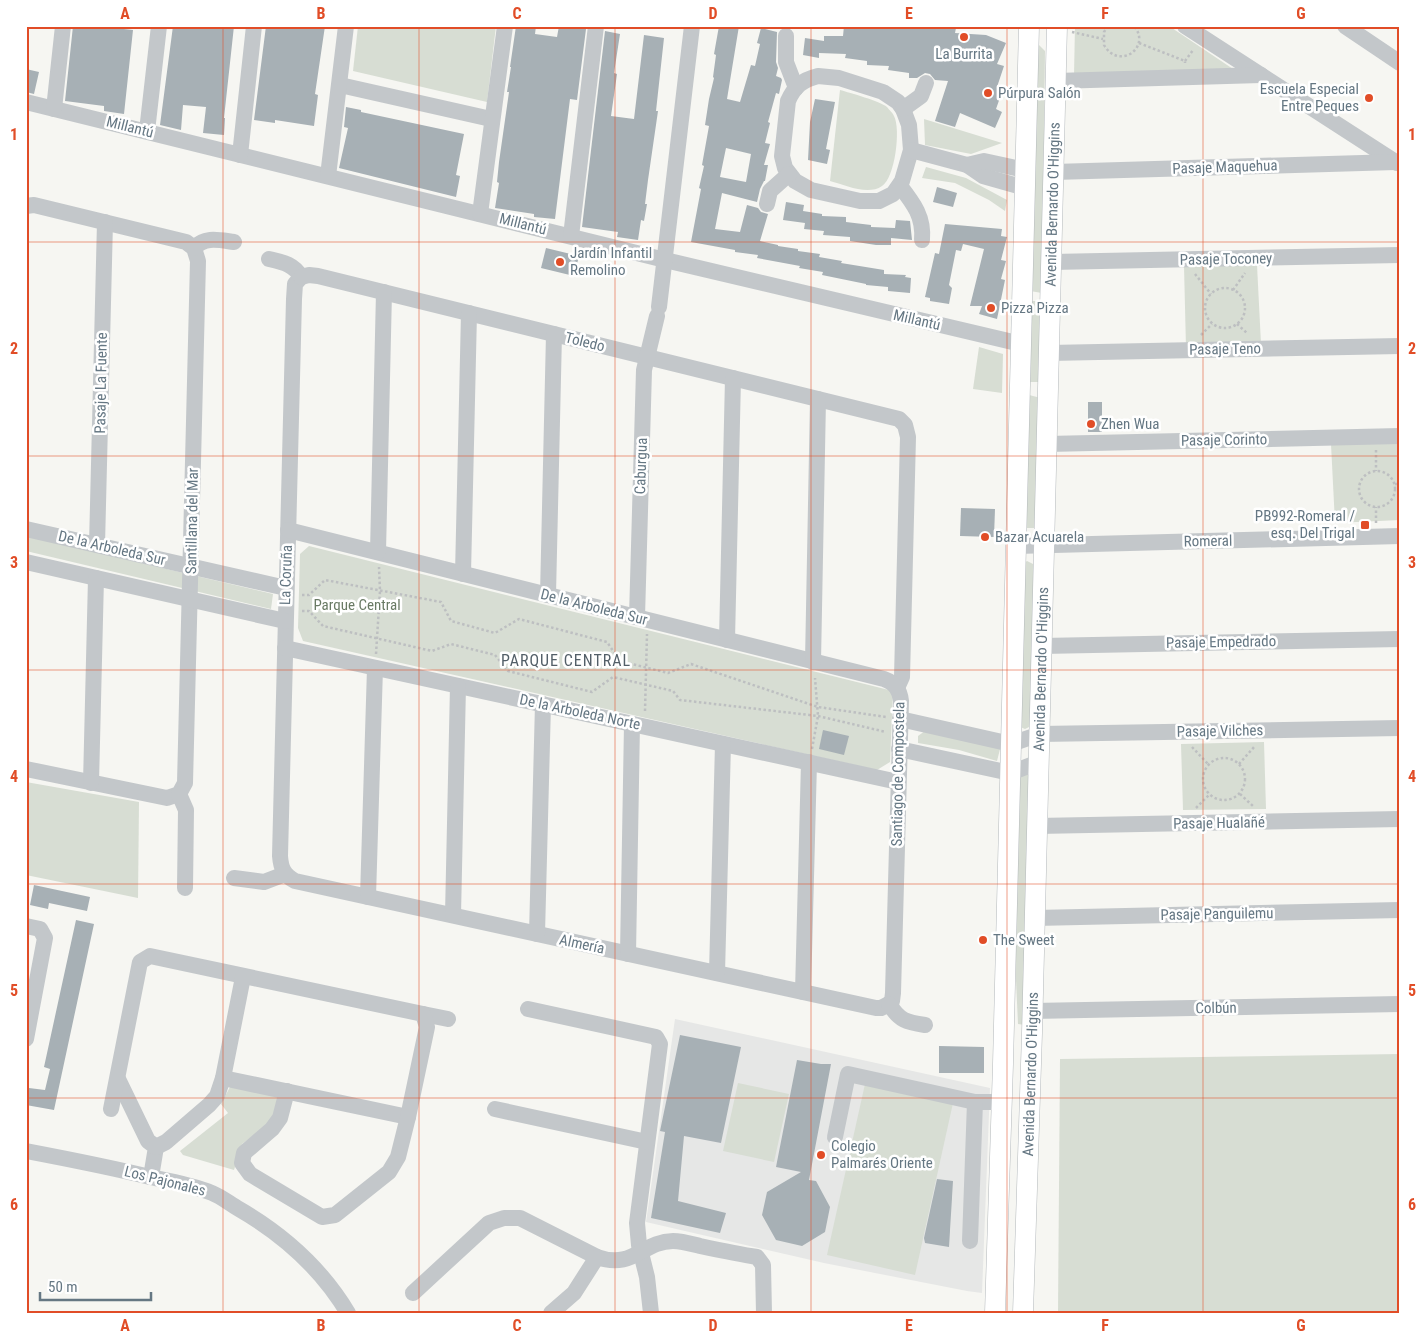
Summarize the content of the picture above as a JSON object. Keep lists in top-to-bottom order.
{
  "streets": {
    "main road": ["Avenida Bernardo O'Higgins"],
    "street": [
      "Millantú",
      "Pasaje Maquehua",
      "Pasaje Toconey",
      "Toledo",
      "Pasaje Teno",
      "Pasaje La Fuente",
      "Pasaje Corinto",
      "Caburgua",
      "Santillana del Mar",
      "Romeral",
      "De la Arboleda Sur",
      "La Coruña",
      "Pasaje Empedrado",
      "De la Arboleda Norte",
      "Pasaje Vilches",
      "Santiago de Compostela",
      "Pasaje Hualañé",
      "Pasaje Panguilemu",
      "Almería",
      "Colbún",
      "Los Pajonales"
    ]
  },
  "crossings": [
    ["Millantú", "Avenida Bernardo O'Higgins"],
    ["Millantú", "Caburgua"],
    ["Pasaje Maquehua", "Avenida Bernardo O'Higgins"],
    ["Avenida Bernardo O'Higgins", "Pasaje Toconey"],
    ["Avenida Bernardo O'Higgins", "Pasaje Teno"],
    ["Avenida Bernardo O'Higgins", "Pasaje Corinto"],
    ["Avenida Bernardo O'Higgins", "Romeral"],
    ["Avenida Bernardo O'Higgins", "Pasaje Empedrado"],
    ["Avenida Bernardo O'Higgins", "Pasaje Vilches"],
    ["Avenida Bernardo O'Higgins", "Pasaje Hualañé"],
    ["Avenida Bernardo O'Higgins", "Pasaje Panguilemu"],
    ["Avenida Bernardo O'Higgins", "Colbún"],
    ["Toledo", "Caburgua"],
    ["Toledo", "La Coruña"],
    ["Toledo", "Santiago de Compostela"],
    ["Pasaje La Fuente", "De la Arboleda Sur"],
    ["Caburgua", "De la Arboleda Sur"],
    ["Santillana del Mar", "De la Arboleda Sur"],
    ["De la Arboleda Sur", "La Coruña"],
    ["De la Arboleda Sur", "Santiago de Compostela"],
    ["La Coruña", "De la Arboleda Norte"],
    ["La Coruña", "Almería"],
    ["De la Arboleda Norte", "Santiago de Compostela"],
    ["Santiago de Compostela", "Almería"]
  ],
  "districts": ["PARQUE CENTRAL"],
  "parks": ["Parque Central"],
  "places": {
    "other": [
      "La Burrita",
      "Púrpura Salón",
      "Escuela Especial Entre Peques",
      "Jardín Infantil Remolino",
      "Pizza Pizza",
      "Zhen Wua",
      "Bazar Acuarela",
      "The Sweet",
      "Colegio Palmarés Oriente"
    ],
    "transit": ["PB992-Romeral / esq. Del Trigal"]
  },
  "scale_bar": "50 m",
  "grid": {
    "columns": [
      "A",
      "B",
      "C",
      "D",
      "E",
      "F",
      "G"
    ],
    "rows": [
      "1",
      "2",
      "3",
      "4",
      "5",
      "6"
    ]
  }
}
